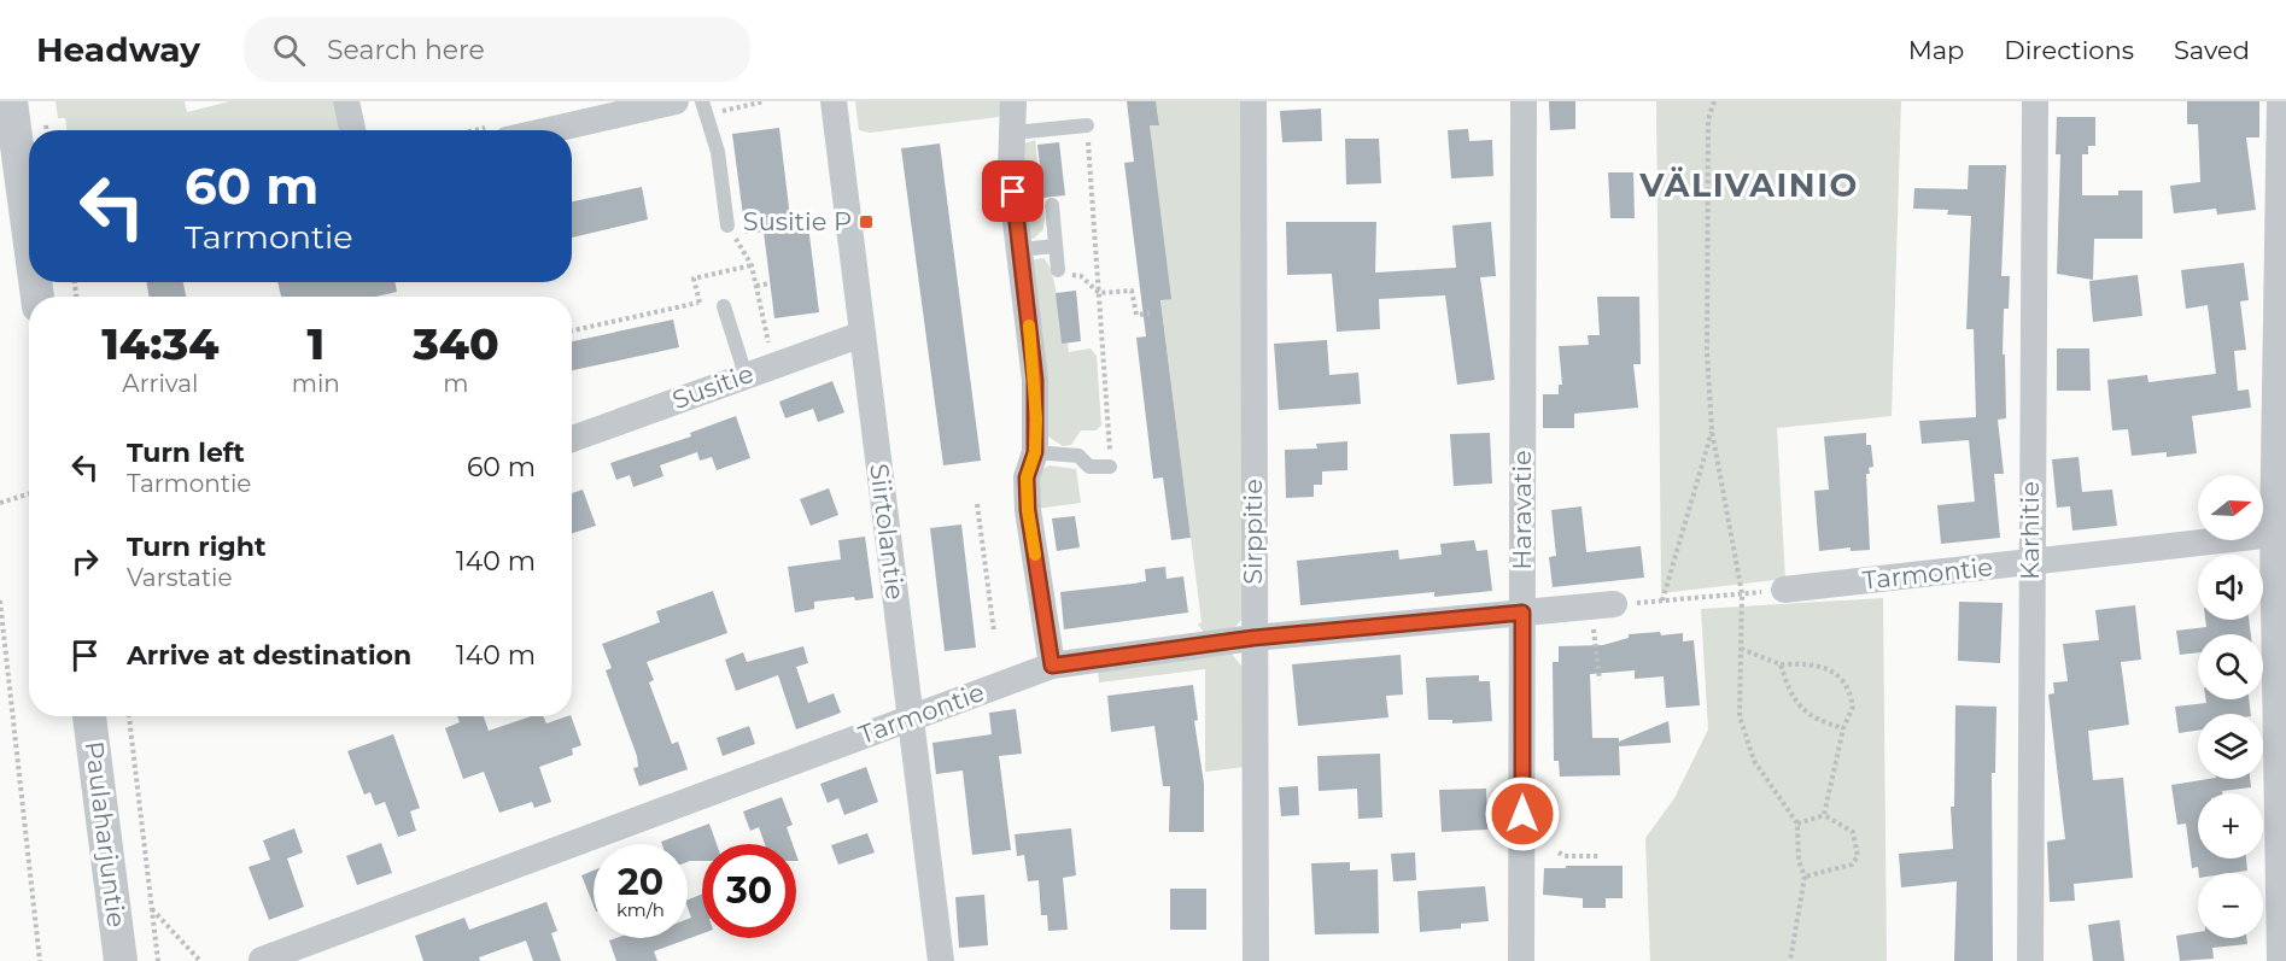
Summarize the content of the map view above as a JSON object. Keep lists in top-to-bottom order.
{
  "streets": {
    "street": [
      "Susitie",
      "Haravatie",
      "Karhitie",
      "Siirtolantie",
      "Sirppitie",
      "Tarmontie",
      "Paulaharjuntie"
    ]
  },
  "crossings": [
    ["Susitie", "Siirtolantie"],
    ["Haravatie", "Tarmontie"],
    ["Karhitie", "Tarmontie"],
    ["Siirtolantie", "Tarmontie"],
    ["Sirppitie", "Tarmontie"]
  ],
  "districts": ["VÄLIVAINIO"],
  "places": {
    "transit": ["Susitie P"]
  },
  "north": "right",
  "page": {
    "header": "Headway",
    "search": "Search here",
    "nav": ["Map", "Directions", "Saved"],
    "turn": ["60 m", "Tarmontie"],
    "eta": [
      "14:34",
      "Arrival",
      "1",
      "min",
      "340",
      "m"
    ],
    "list": [
      {
        "name": "Turn left",
        "note": "Tarmontie",
        "value": "60 m"
      },
      {
        "name": "Turn right",
        "note": "Varstatie",
        "value": "140 m"
      },
      {
        "name": "Arrive at destination",
        "value": "140 m"
      }
    ],
    "map_buttons": ["+", "−"],
    "speed": "20 km/h",
    "limit": "30"
  }
}
